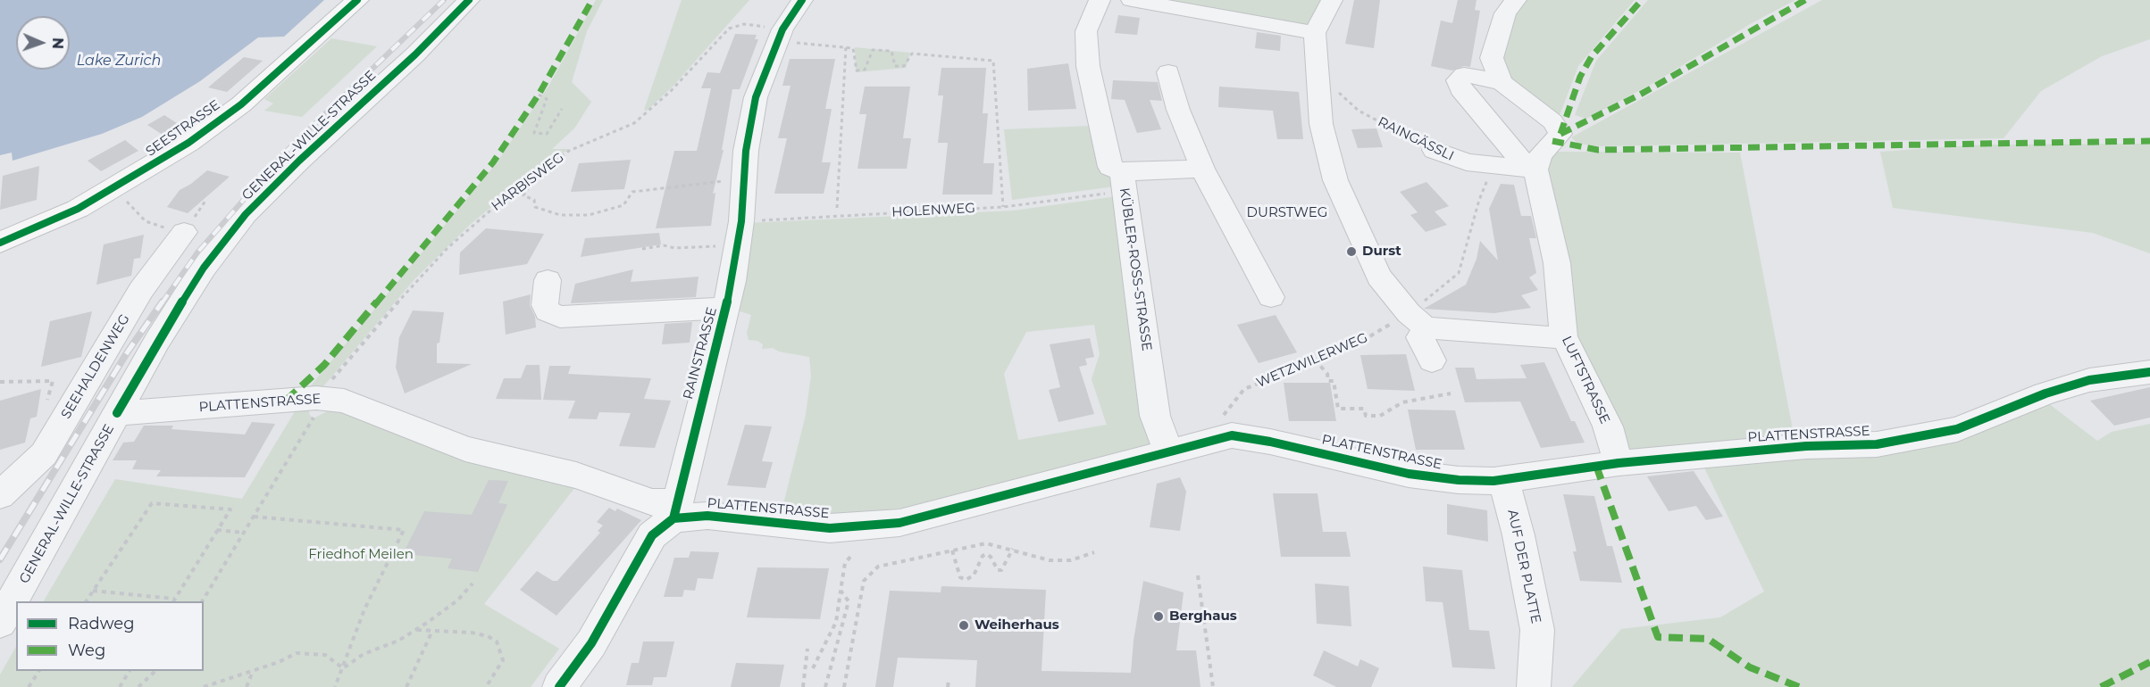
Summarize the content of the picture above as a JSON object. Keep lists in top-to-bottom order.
{
  "streets": {
    "main road": ["SEESTRASSE"],
    "street": [
      "GENERAL-WILLE-STRASSE",
      "RAINGÄSSLI",
      "DURSTWEG",
      "KÜBLER-ROSS-STRASSE",
      "RAINSTRASSE",
      "SEEHALDENWEG",
      "LUFTSTRASSE",
      "PLATTENSTRASSE",
      "AUF DER PLATTE"
    ],
    "path": ["HARBISWEG", "HOLENWEG", "WETZWILERWEG"]
  },
  "crossings": [
    ["GENERAL-WILLE-STRASSE", "PLATTENSTRASSE"],
    ["RAINGÄSSLI", "WETZWILERWEG"],
    ["RAINGÄSSLI", "LUFTSTRASSE"],
    ["HARBISWEG", "RAINSTRASSE"],
    ["HARBISWEG", "PLATTENSTRASSE"],
    ["HOLENWEG", "KÜBLER-ROSS-STRASSE"],
    ["HOLENWEG", "RAINSTRASSE"],
    ["KÜBLER-ROSS-STRASSE", "PLATTENSTRASSE"],
    ["RAINSTRASSE", "PLATTENSTRASSE"],
    ["WETZWILERWEG", "PLATTENSTRASSE"],
    ["LUFTSTRASSE", "PLATTENSTRASSE"],
    ["PLATTENSTRASSE", "AUF DER PLATTE"]
  ],
  "water": ["Lake Zurich"],
  "parks": ["Friedhof Meilen"],
  "places": ["Durst", "Berghaus", "Weiherhaus"],
  "legend": ["Radweg", "Weg"],
  "north": "right"
}
